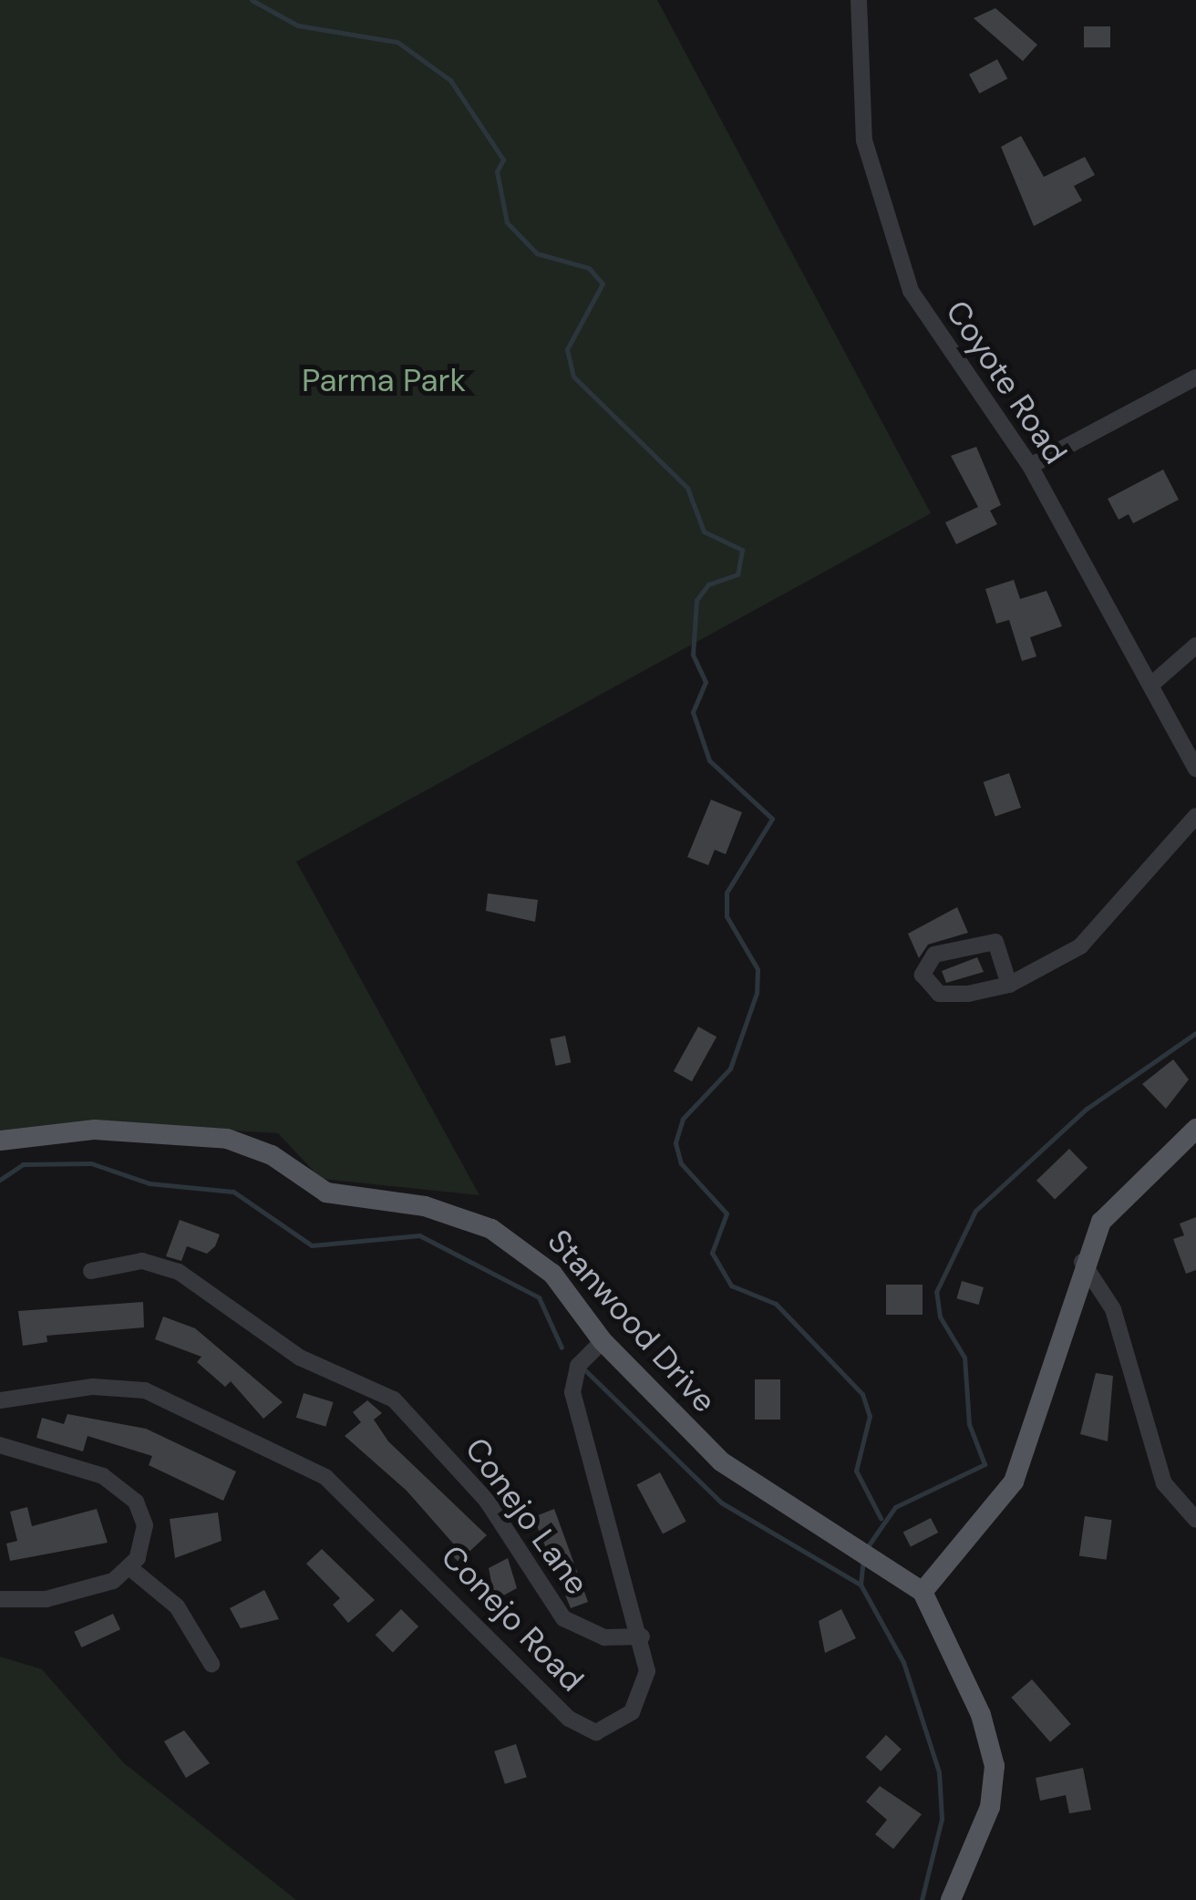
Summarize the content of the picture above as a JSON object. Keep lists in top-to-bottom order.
{
  "streets": {
    "main road": ["Stanwood Drive"],
    "street": ["Coyote Road", "Conejo Lane", "Conejo Road"]
  },
  "crossings": [
    ["Stanwood Drive", "Conejo Road"],
    ["Conejo Lane", "Conejo Road"]
  ],
  "parks": ["Parma Park"]
}
